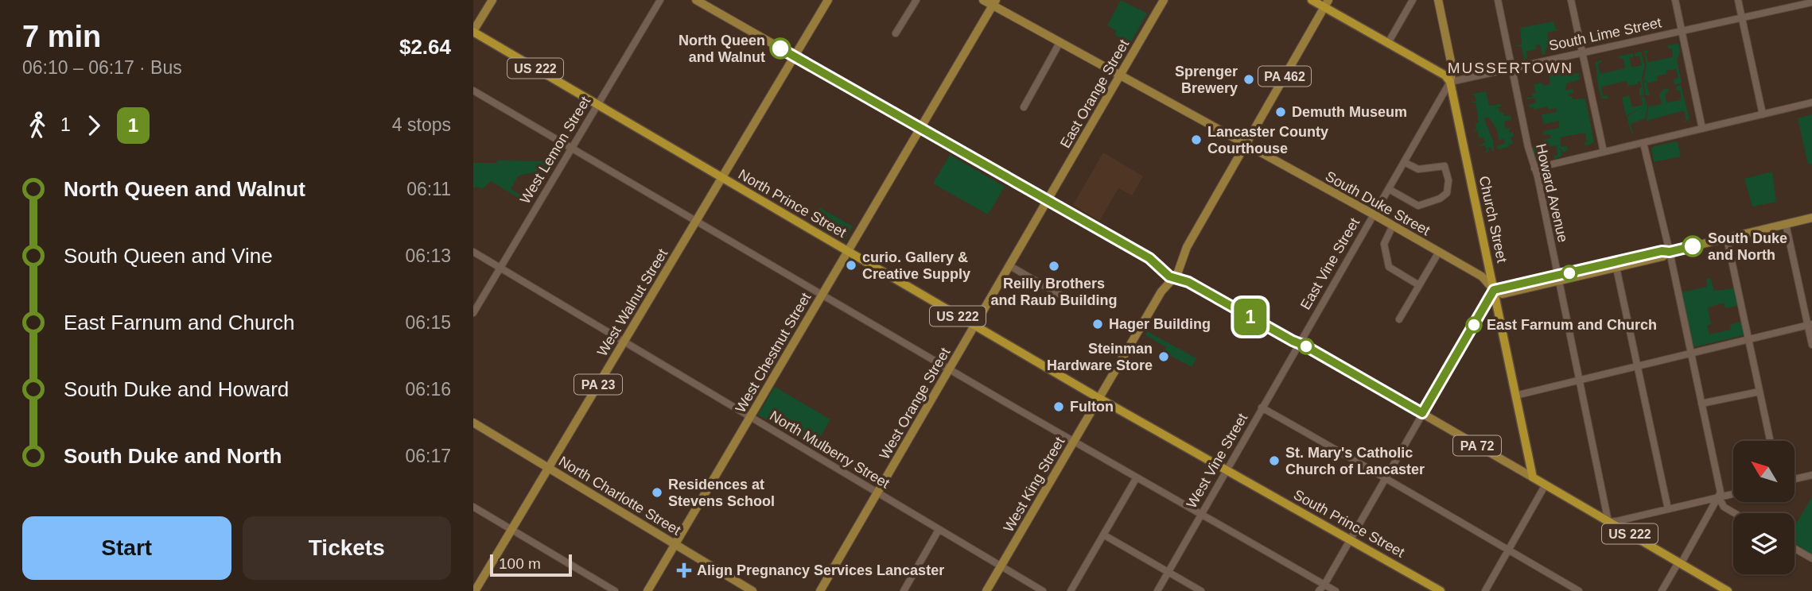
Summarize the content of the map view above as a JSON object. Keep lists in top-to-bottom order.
{
  "streets": {
    "highway": [
      "US 222",
      "North Prince Street",
      "Church Street",
      "South Prince Street"
    ],
    "main road": [
      "PA 462",
      "East Orange Street",
      "South Duke Street",
      "West Walnut Street",
      "West Chestnut Street",
      "PA 23",
      "West Orange Street",
      "PA 72",
      "West King Street",
      "North Charlotte Street"
    ],
    "street": [
      "South Lime Street",
      "West Lemon Street",
      "Howard Avenue",
      "East Vine Street",
      "North Mulberry Street",
      "West Vine Street"
    ]
  },
  "crossings": [
    ["South Lime Street", "Howard Avenue"],
    ["South Lime Street", "Church Street"],
    ["South Lime Street", "East Vine Street"],
    ["US 222", "Howard Avenue"],
    ["US 222", "Church Street"],
    ["US 222", "PA 72"],
    ["PA 462", "South Duke Street"],
    ["PA 462", "PA 72"],
    ["PA 462", "West King Street"],
    ["East Orange Street", "South Duke Street"],
    ["East Orange Street", "West Orange Street"],
    ["East Orange Street", "PA 72"],
    ["West Lemon Street", "North Prince Street"],
    ["West Lemon Street", "North Mulberry Street"],
    ["North Prince Street", "West Walnut Street"],
    ["North Prince Street", "West Chestnut Street"],
    ["North Prince Street", "West Orange Street"],
    ["North Prince Street", "West King Street"],
    ["North Prince Street", "South Prince Street"],
    ["South Duke Street", "Church Street"],
    ["South Duke Street", "East Vine Street"],
    ["South Duke Street", "West Chestnut Street"],
    ["Church Street", "East Vine Street"],
    ["Church Street", "PA 72"],
    ["East Vine Street", "PA 72"],
    ["East Vine Street", "West Vine Street"],
    ["West Walnut Street", "PA 23"],
    ["West Walnut Street", "PA 72"],
    ["West Walnut Street", "North Mulberry Street"],
    ["West Walnut Street", "North Charlotte Street"],
    ["West Chestnut Street", "PA 72"],
    ["West Chestnut Street", "North Mulberry Street"],
    ["West Chestnut Street", "North Charlotte Street"],
    ["PA 23", "PA 72"],
    ["West Orange Street", "PA 72"],
    ["West Orange Street", "North Mulberry Street"],
    ["PA 72", "West Vine Street"],
    ["PA 72", "West King Street"],
    ["North Mulberry Street", "West King Street"],
    ["West Vine Street", "South Prince Street"],
    ["West King Street", "South Prince Street"]
  ],
  "districts": ["MUSSERTOWN"],
  "places": {
    "other": [
      "North Queen and Walnut",
      "Sprenger Brewery",
      "Demuth Museum",
      "Lancaster County Courthouse",
      "South Duke and North",
      "curio. Gallery & Creative Supply",
      "Reilly Brothers and Raub Building",
      "Hager Building",
      "East Farnum and Church",
      "Steinman Hardware Store",
      "Fulton",
      "St. Mary's Catholic Church of Lancaster",
      "Residences at Stevens School"
    ],
    "health": ["Align Pregnancy Services Lancaster"]
  },
  "lines": ["bus line 1"],
  "scale_bar": "100 m",
  "north": "top left",
  "page": {
    "heading": ["7 min", "06:10 – 06:17 · Bus", "$2.64"],
    "on_map": "1",
    "legs": ["1", "1", "4 stops"],
    "list": [
      {
        "name": "North Queen and Walnut",
        "value": "06:11"
      },
      {
        "name": "South Queen and Vine",
        "value": "06:13"
      },
      {
        "name": "East Farnum and Church",
        "value": "06:15"
      },
      {
        "name": "South Duke and Howard",
        "value": "06:16"
      },
      {
        "name": "South Duke and North",
        "value": "06:17"
      }
    ],
    "buttons": ["Start", "Tickets"],
    "scale": "100 m"
  }
}
